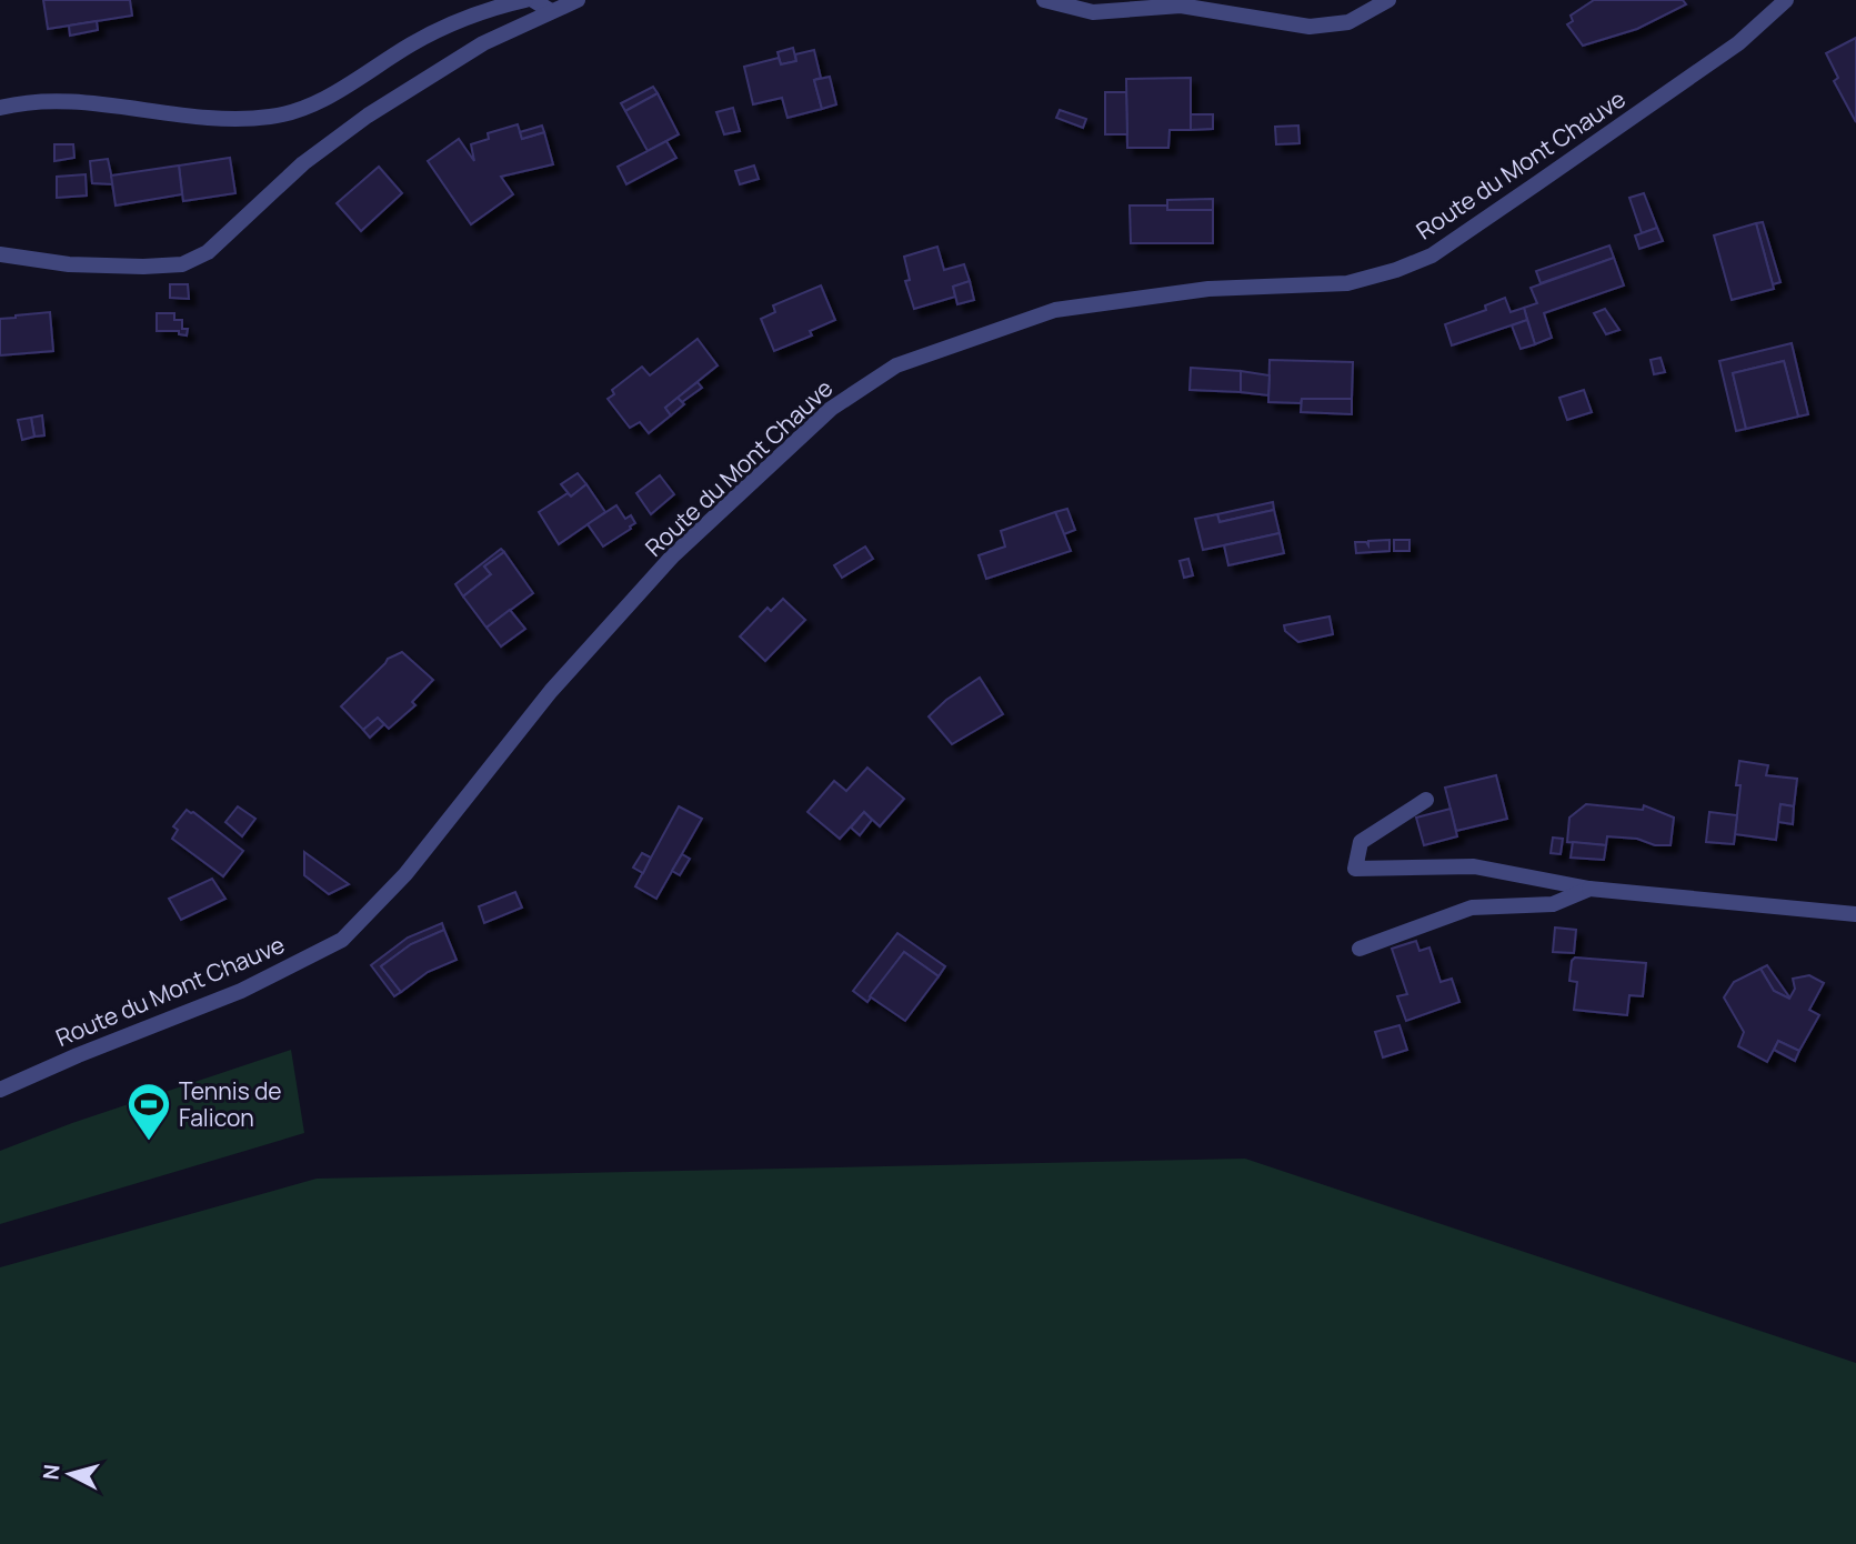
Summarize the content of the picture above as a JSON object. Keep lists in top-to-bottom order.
{
  "streets": {
    "street": ["Route du Mont Chauve"]
  },
  "places": {
    "sports": ["Tennis de Falicon"]
  },
  "north": "left"
}
